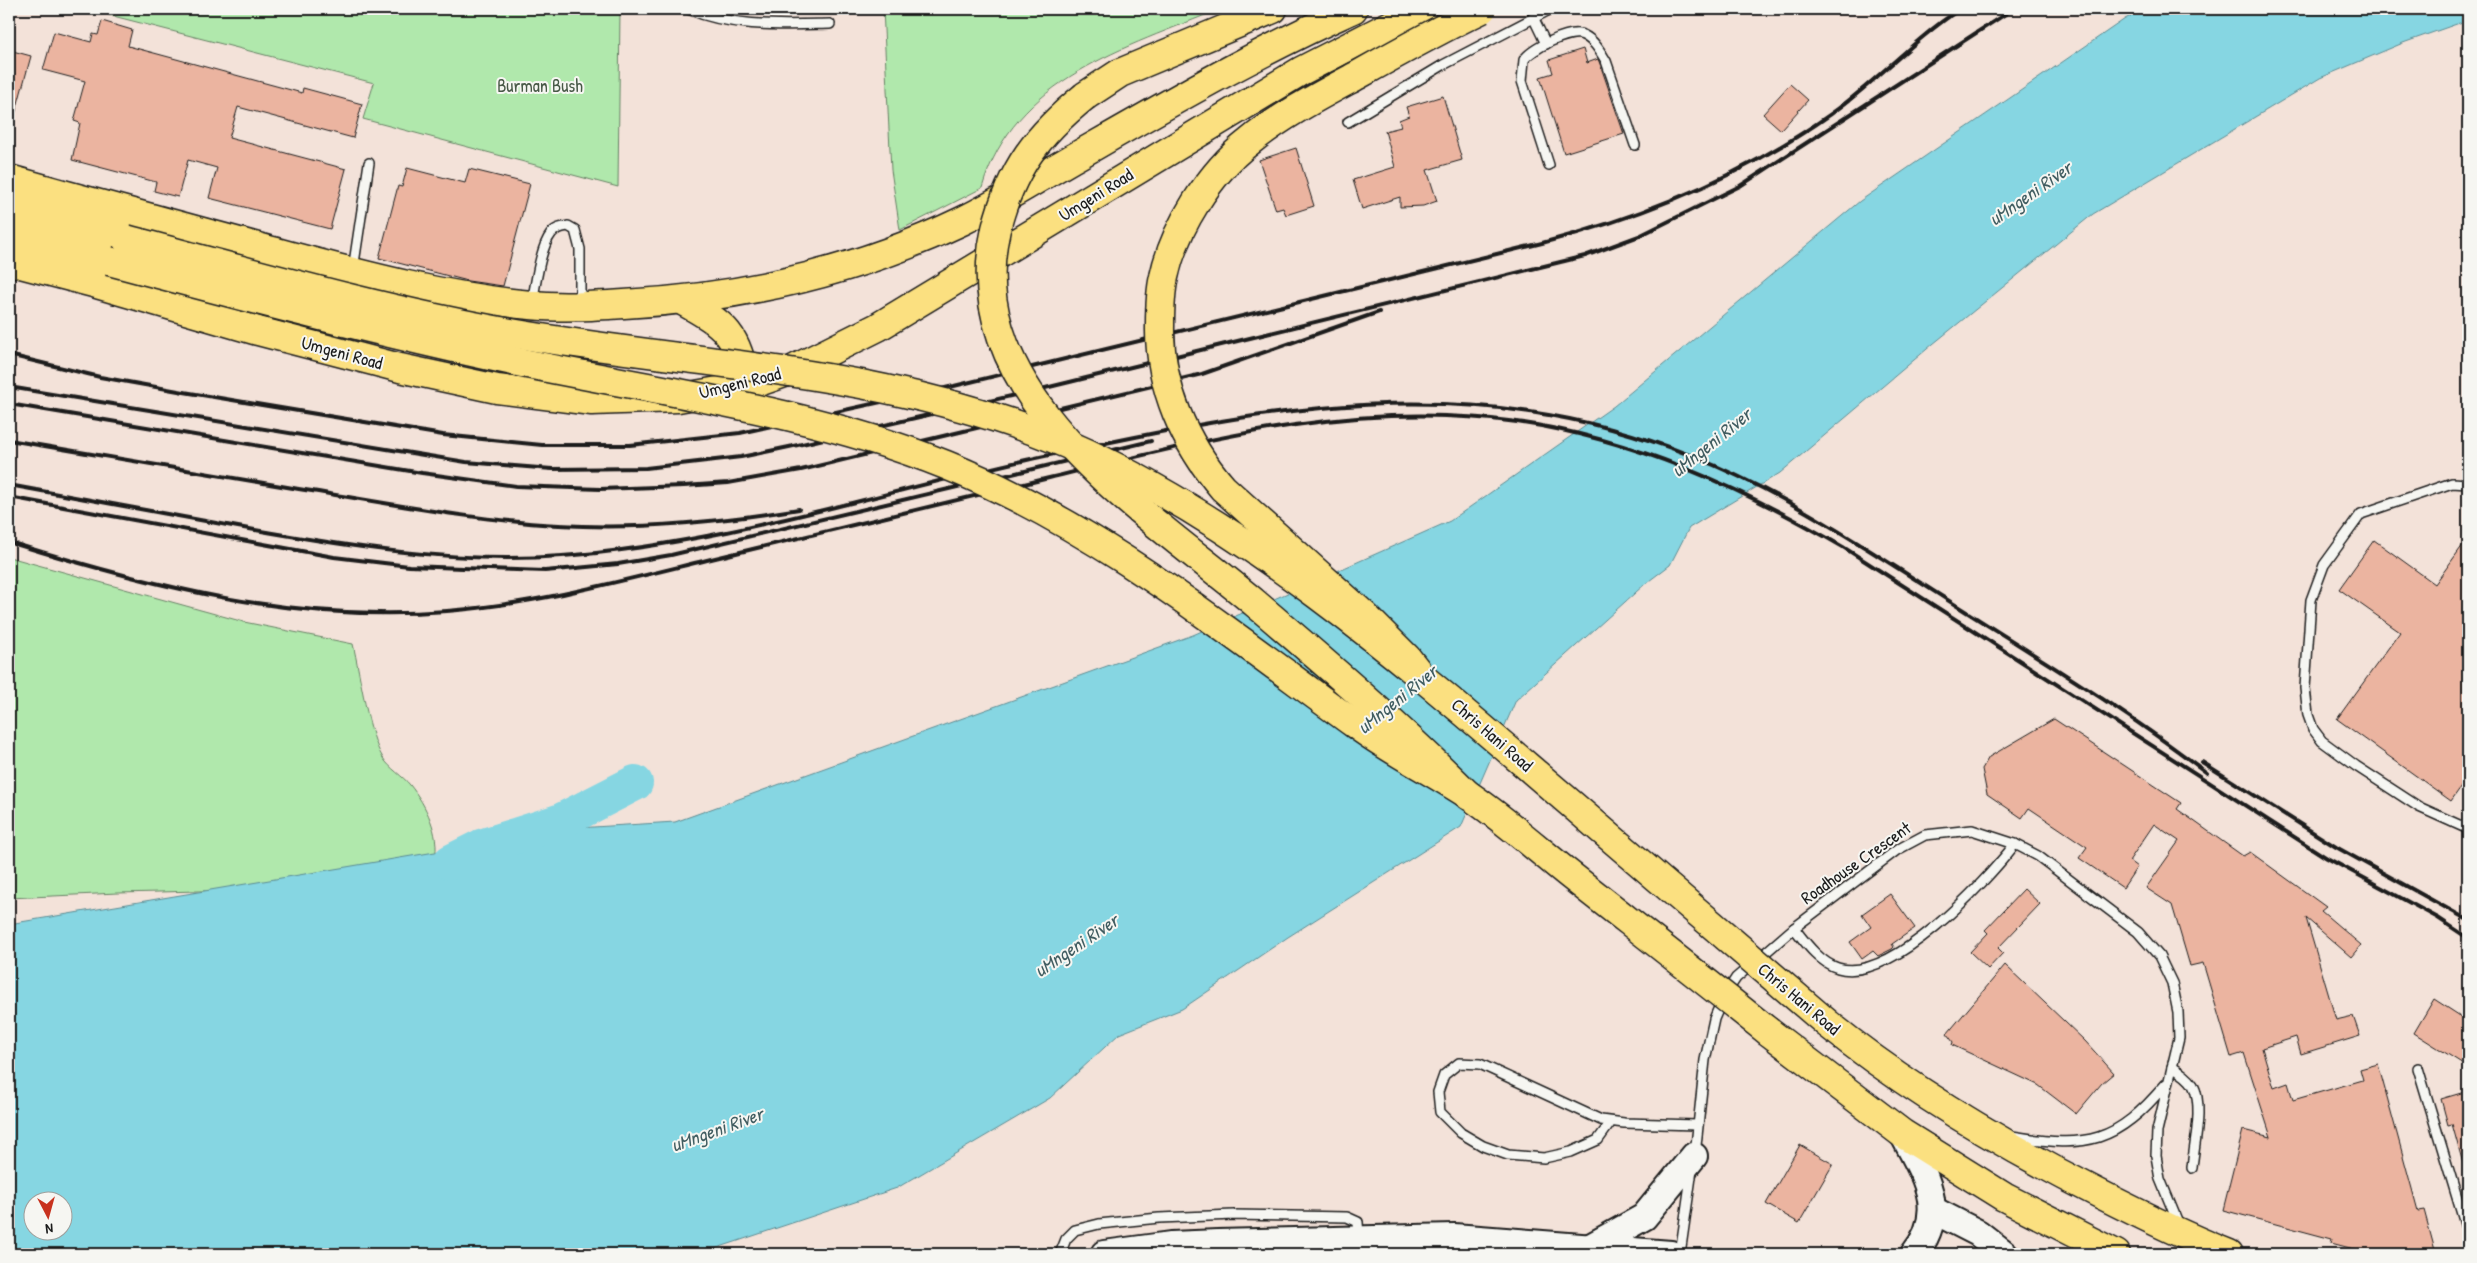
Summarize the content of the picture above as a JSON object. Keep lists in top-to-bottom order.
{
  "streets": {
    "main road": ["Umgeni Road", "Chris Hani Road"],
    "lane": ["Roadhouse Crescent"]
  },
  "crossings": [
    ["Chris Hani Road", "Roadhouse Crescent"]
  ],
  "water": ["uMngeni River"],
  "parks": ["Burman Bush"],
  "north": "bottom"
}
